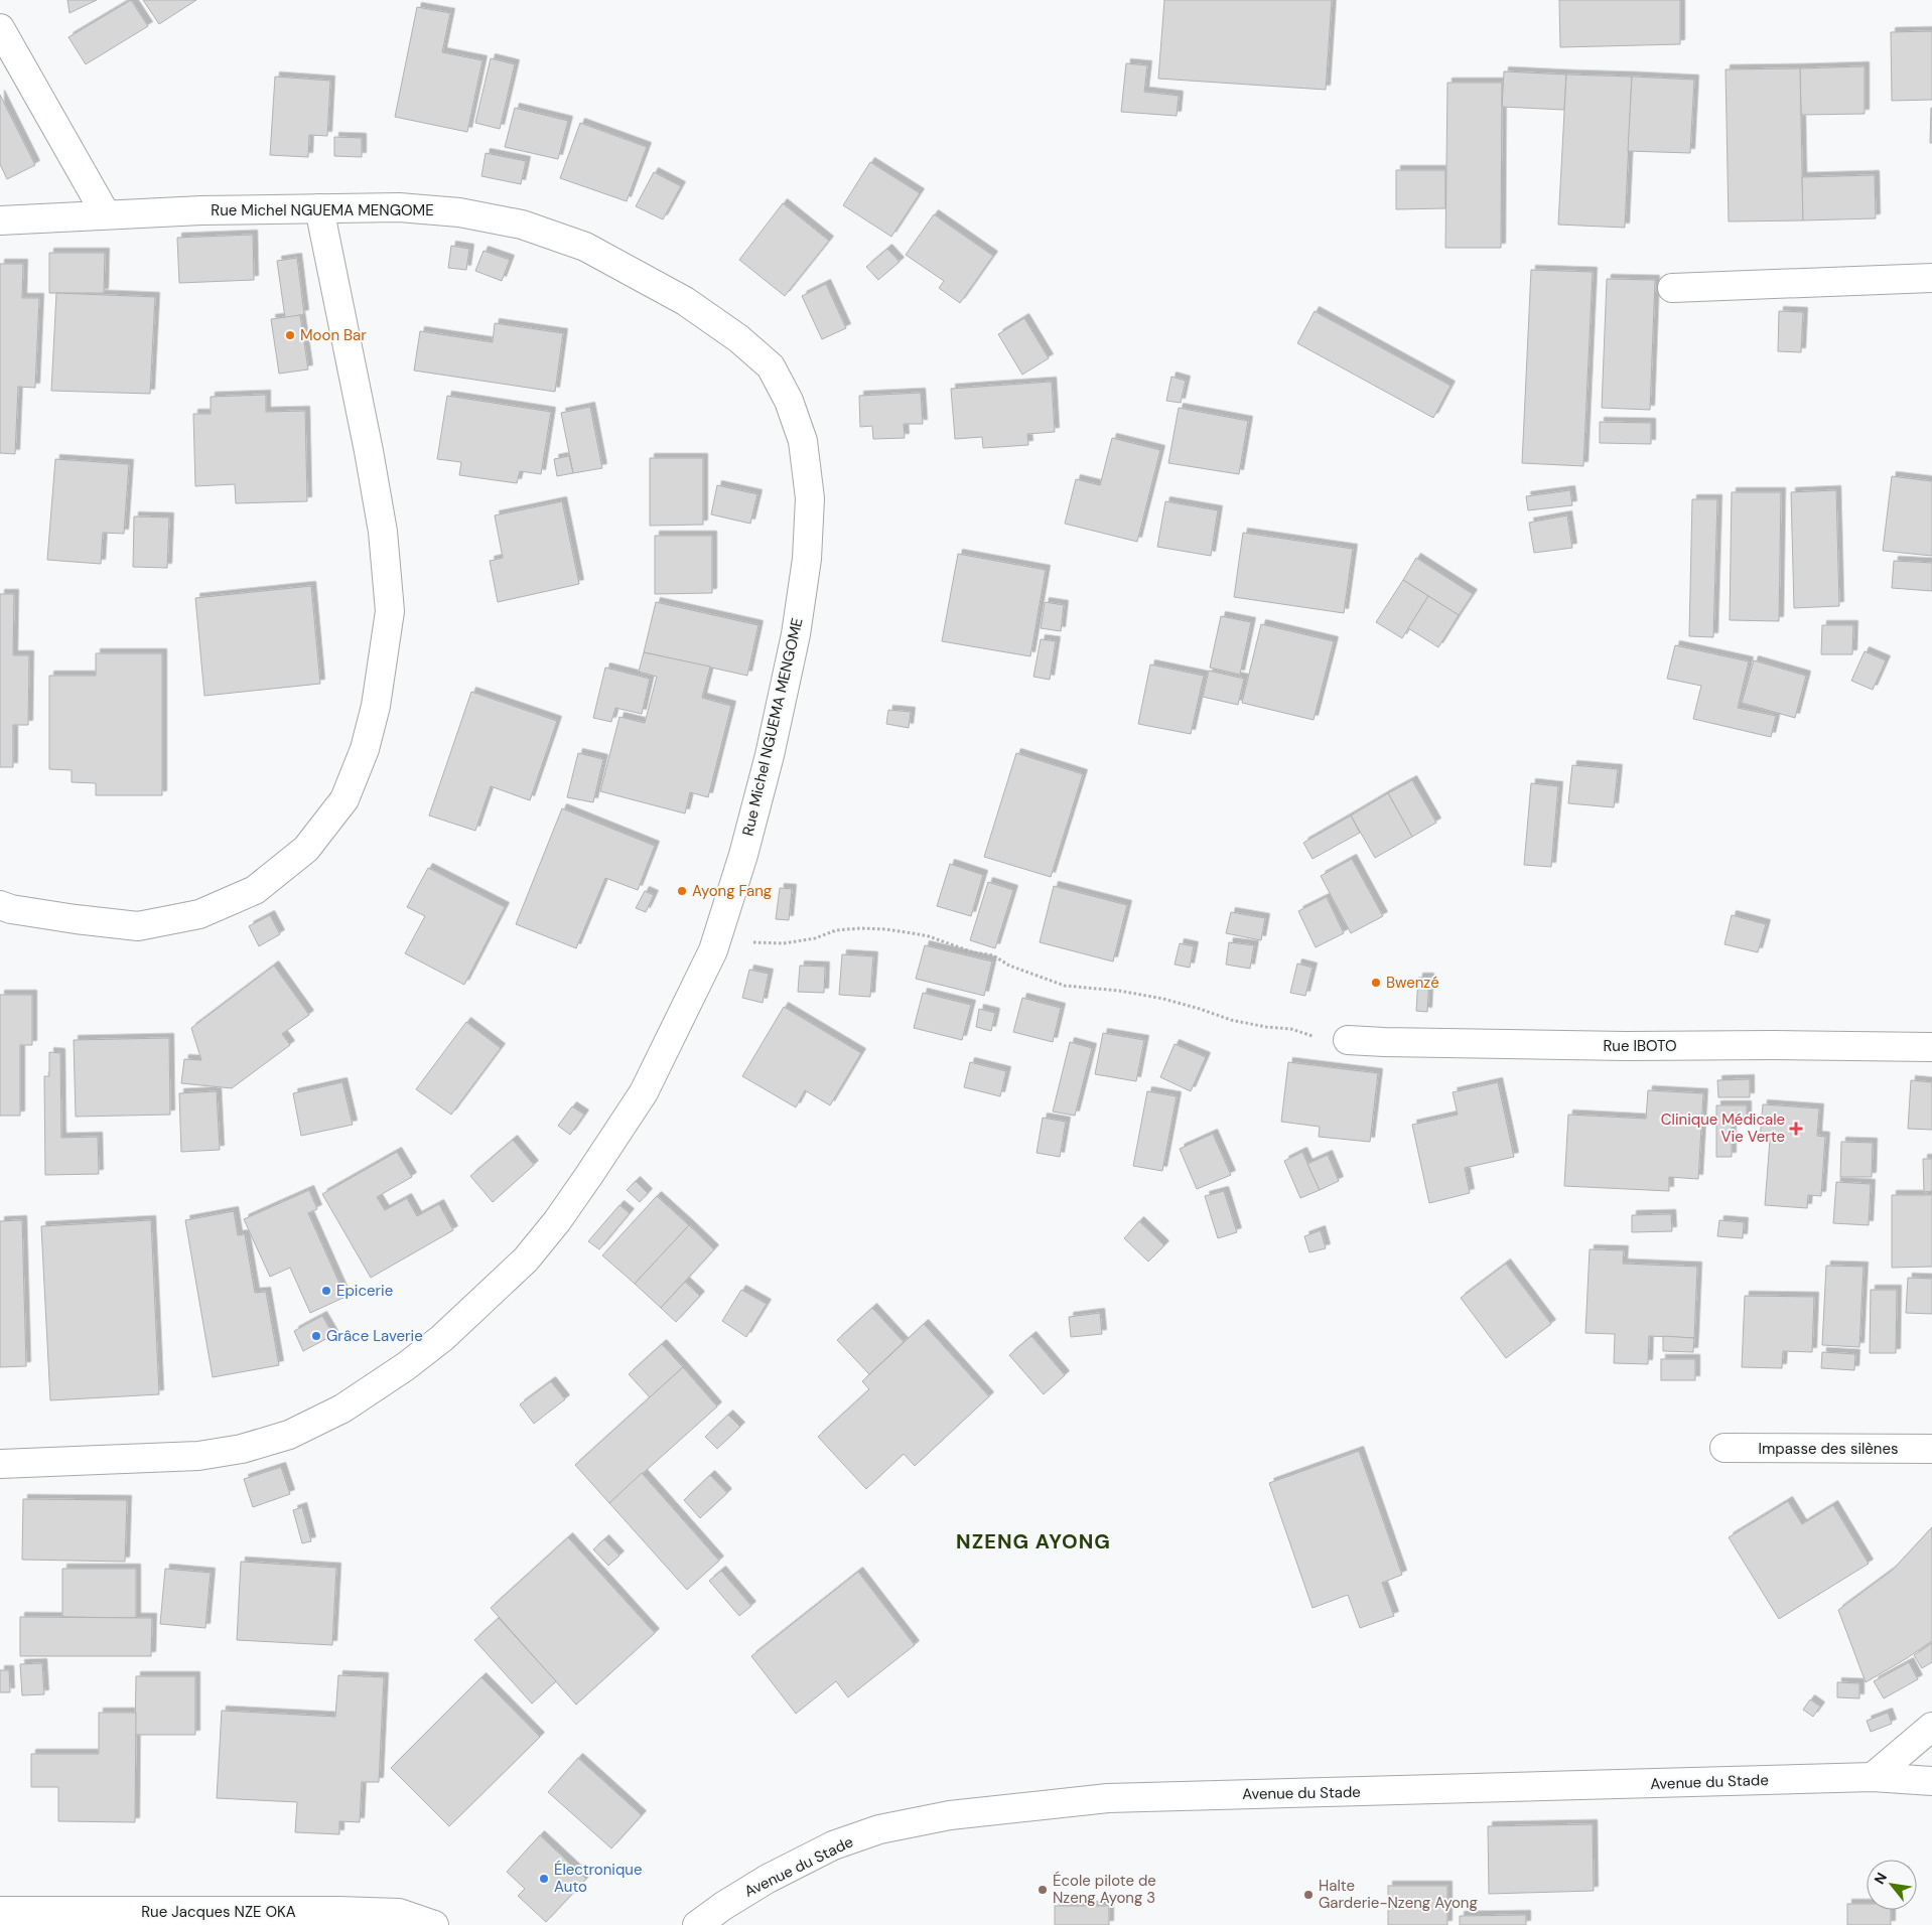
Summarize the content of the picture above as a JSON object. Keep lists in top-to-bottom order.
{
  "streets": {
    "street": [
      "Rue Michel NGUEMA MENGOME",
      "Rue IBOTO",
      "Impasse des silènes",
      "Avenue du Stade",
      "Rue Jacques NZE OKA"
    ]
  },
  "districts": ["NZENG AYONG"],
  "places": {
    "other": [
      "Moon Bar",
      "Ayong Fang",
      "Bwenzé",
      "Epicerie",
      "Grâce Laverie",
      "Électronique Auto",
      "École pilote de Nzeng Ayong 3",
      "Halte Garderie-Nzeng Ayong"
    ],
    "health": ["Clinique Médicale Vie Verte"]
  },
  "north": "top left"
}
